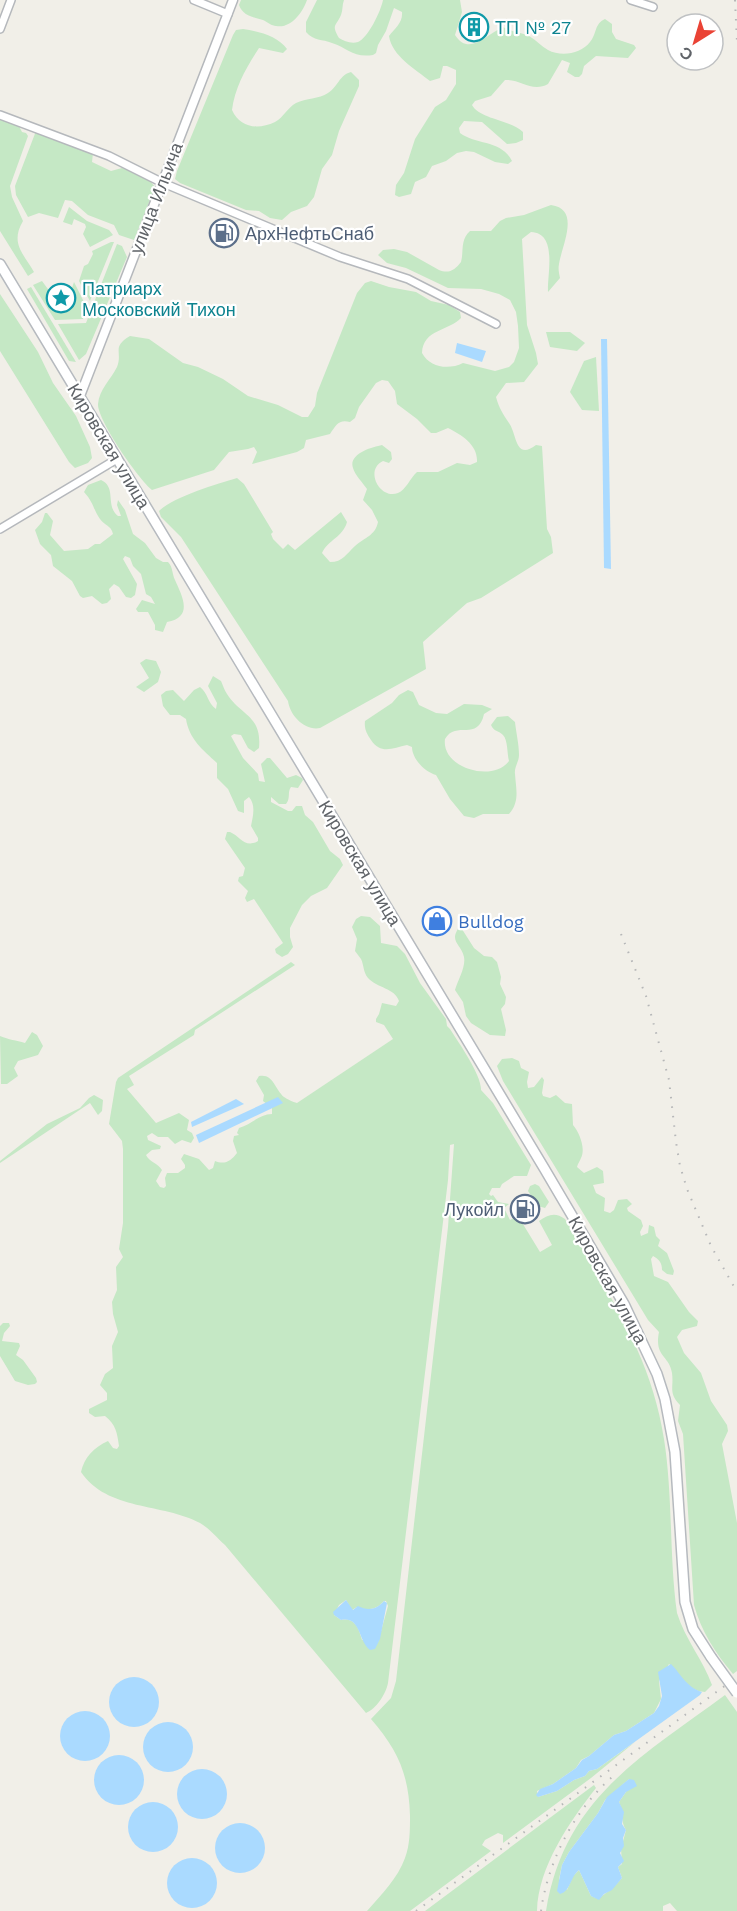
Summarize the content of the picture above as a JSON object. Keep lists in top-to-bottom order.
{
  "streets": {
    "main road": ["Кировская улица"],
    "street": ["улица Ильича"]
  },
  "crossings": [
    ["улица Ильича", "Кировская улица"]
  ],
  "places": {
    "building": ["ТП № 27"],
    "fuel station": ["АрхНефтьСнаб", "Лукойл"],
    "place": ["Патриарх Московский Тихон"],
    "shop": ["Bulldog"]
  },
  "north": "bottom left"
}
